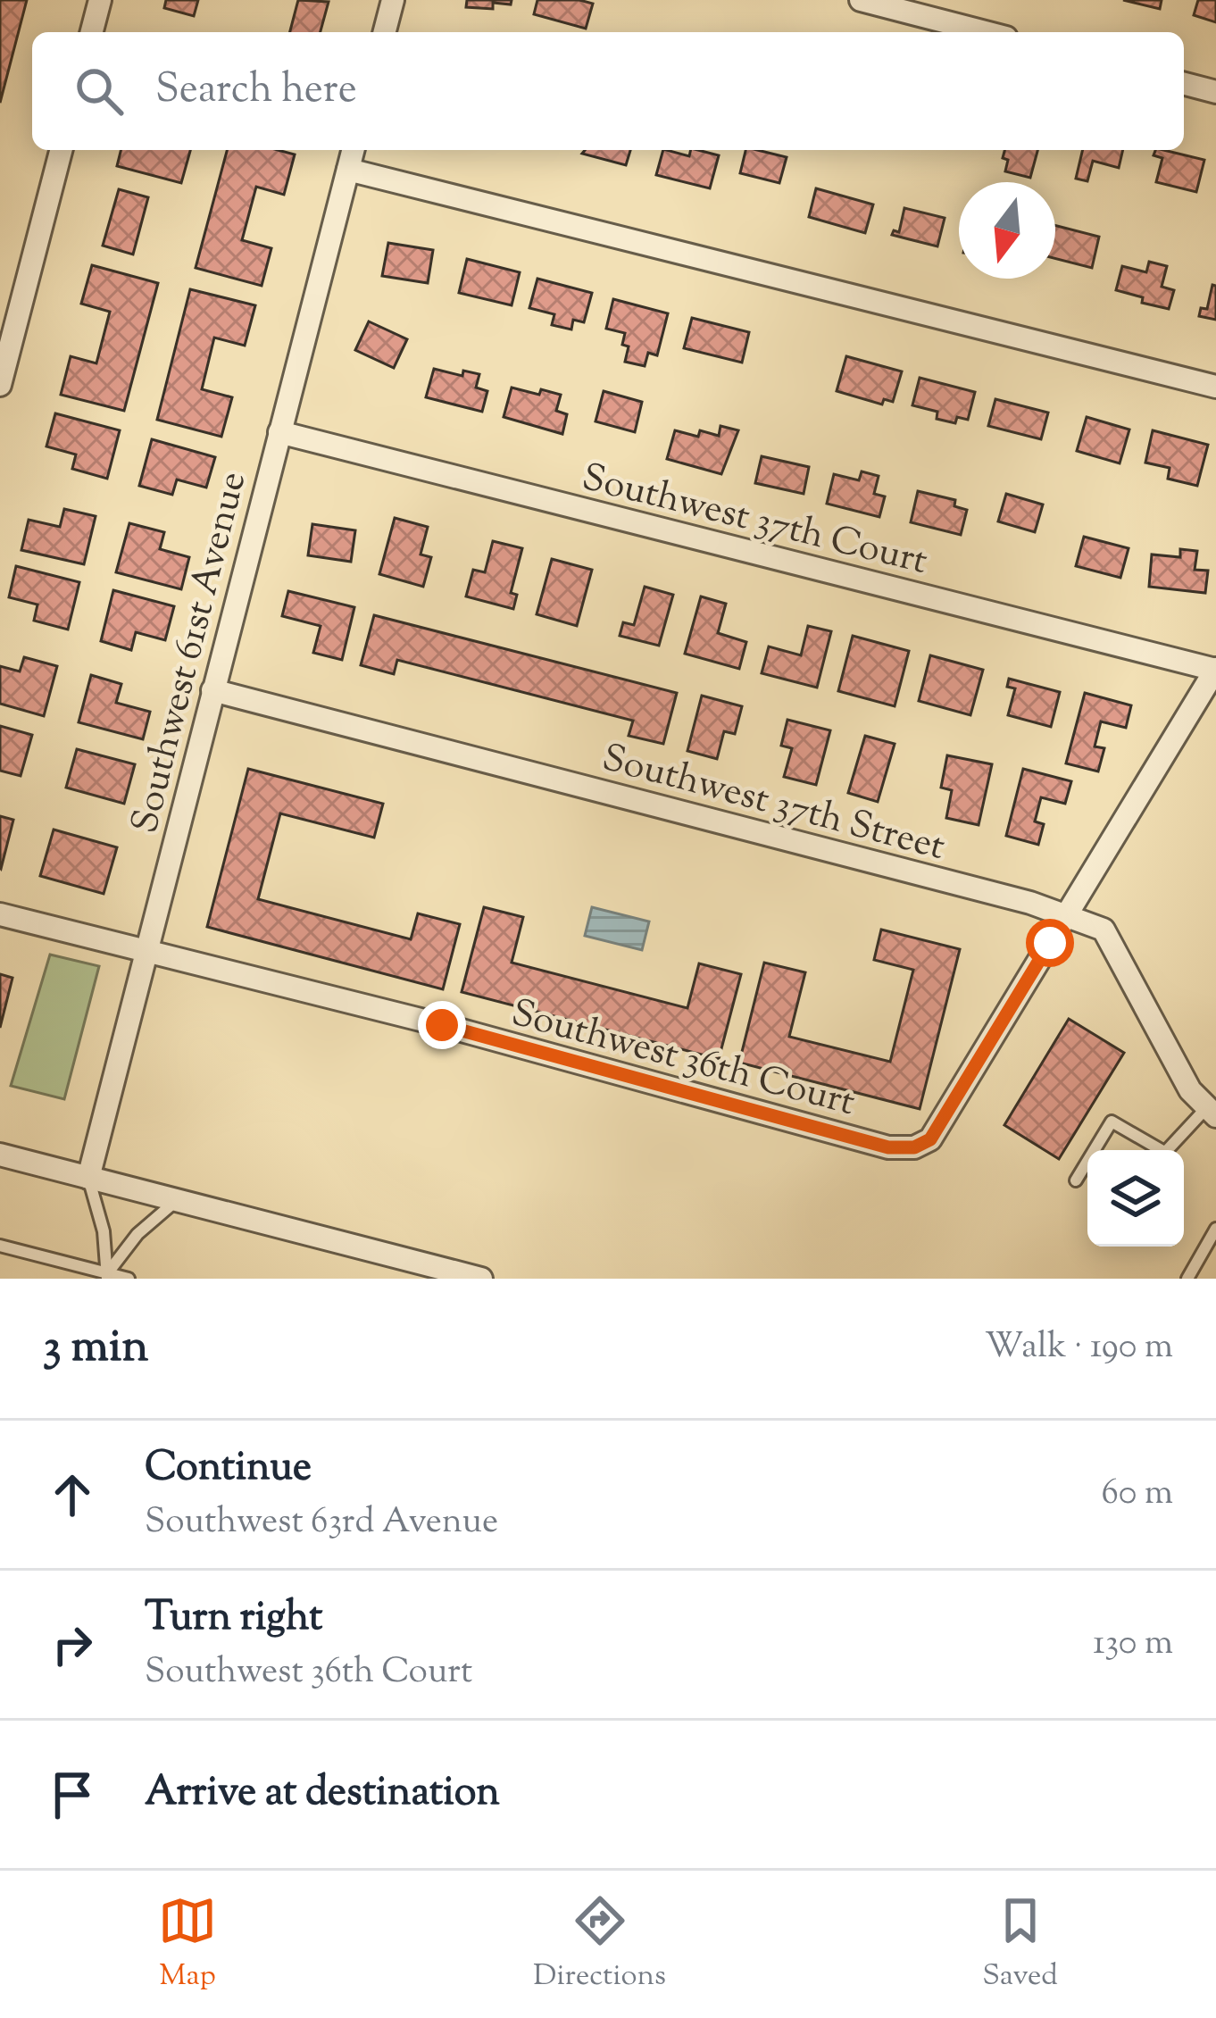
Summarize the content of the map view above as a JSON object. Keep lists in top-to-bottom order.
{
  "streets": {
    "street": [
      "Southwest 37th Court",
      "Southwest 61st Avenue",
      "Southwest 37th Street",
      "Southwest 36th Court"
    ]
  },
  "crossings": [
    ["Southwest 37th Court", "Southwest 61st Avenue"],
    ["Southwest 61st Avenue", "Southwest 37th Street"],
    ["Southwest 61st Avenue", "Southwest 36th Court"],
    ["Southwest 37th Street", "Southwest 36th Court"]
  ],
  "north": "bottom",
  "page": {
    "search": "Search here",
    "heading": ["3 min", "Walk · 190 m"],
    "list": [
      ["Continue", "Southwest 63rd Avenue", "60 m"],
      ["Turn right", "Southwest 36th Court", "130 m"],
      "Arrive at destination"
    ],
    "nav": ["Map", "Directions", "Saved"]
  }
}
